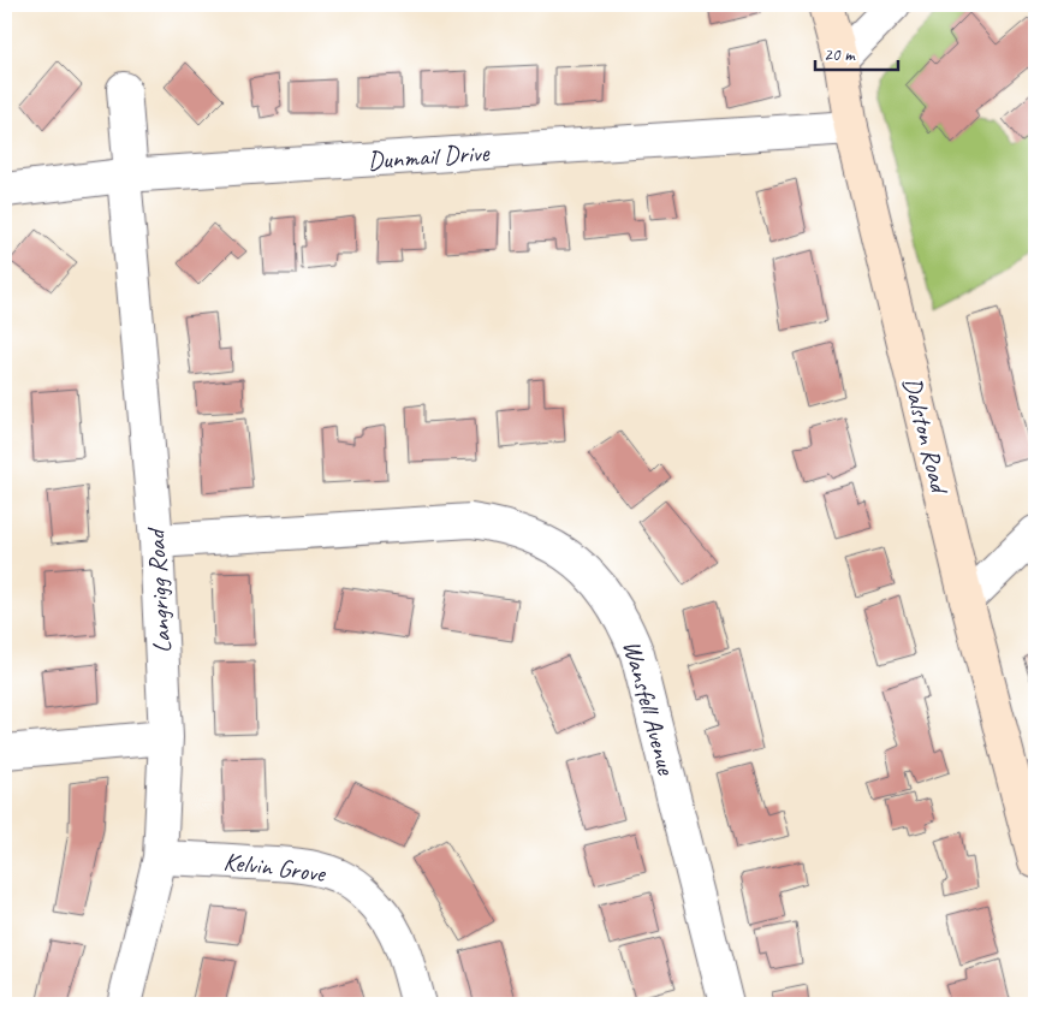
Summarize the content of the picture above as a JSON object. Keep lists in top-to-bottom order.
{
  "streets": {
    "main road": ["Dalston Road"],
    "street": [
      "Dunmail Drive",
      "Langrigg Road",
      "Wansfell Avenue",
      "Kelvin Grove"
    ]
  },
  "crossings": [
    ["Dunmail Drive", "Dalston Road"],
    ["Dunmail Drive", "Langrigg Road"],
    ["Langrigg Road", "Wansfell Avenue"],
    ["Langrigg Road", "Kelvin Grove"]
  ],
  "scale_bar": "20 m"
}
